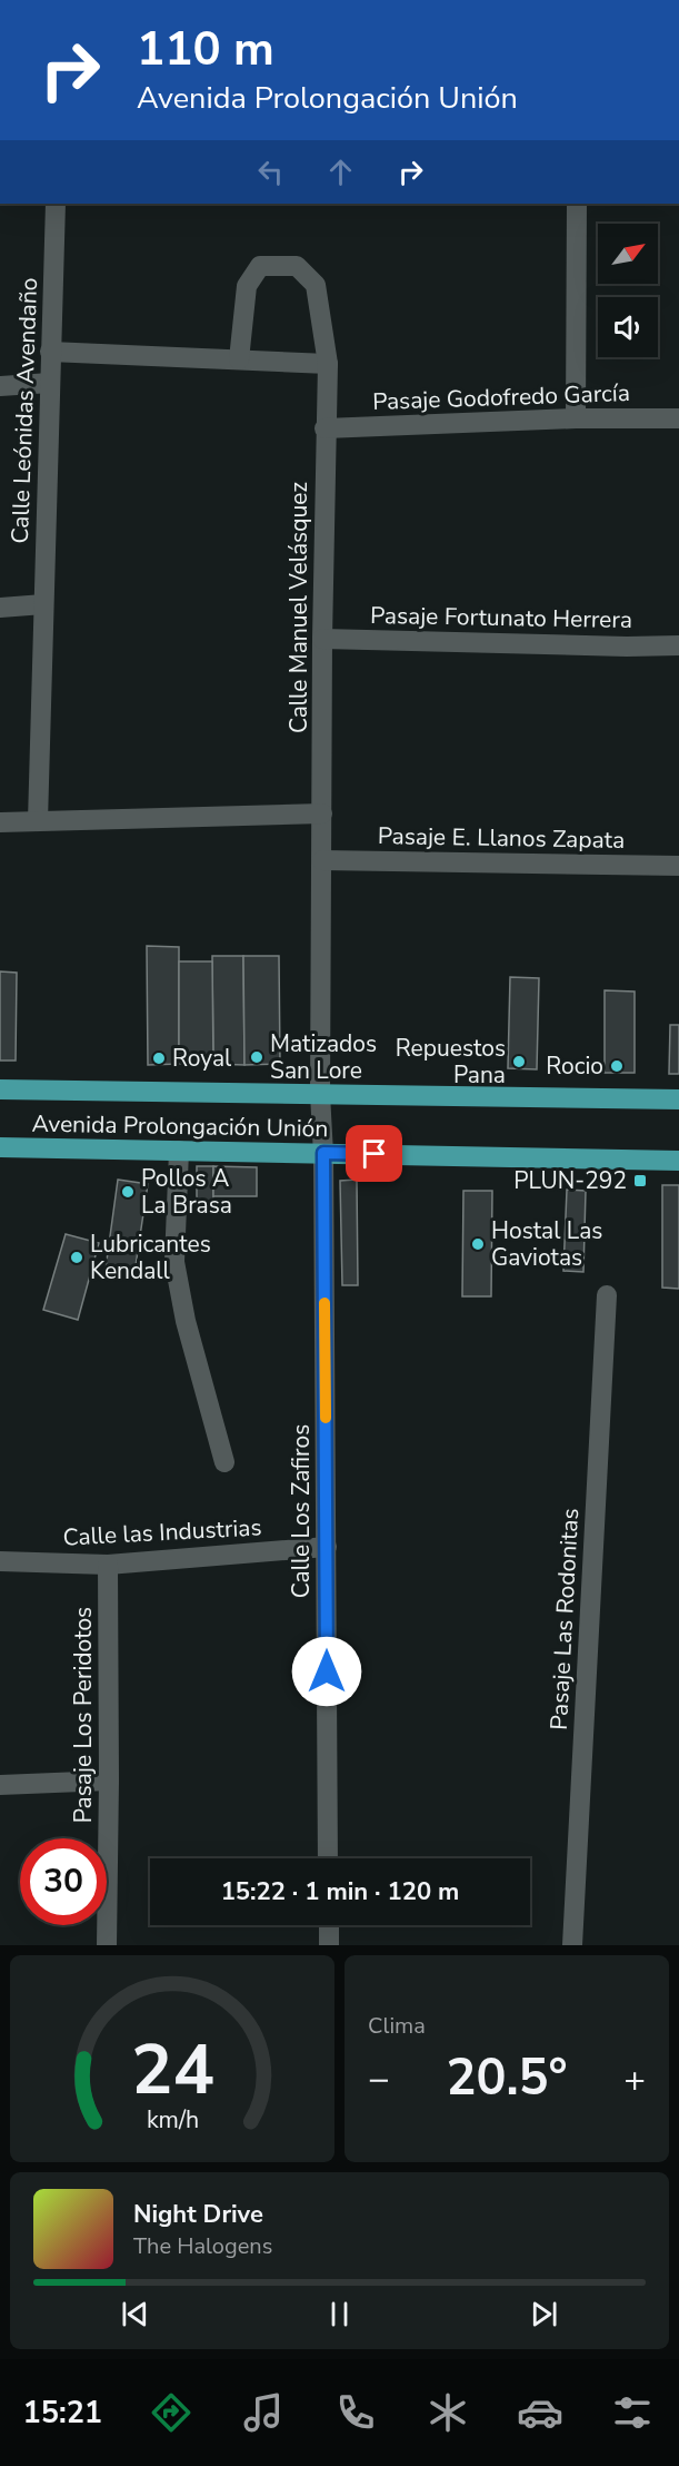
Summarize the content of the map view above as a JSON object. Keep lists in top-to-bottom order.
{
  "streets": {
    "main road": ["Avenida Prolongación Unión"],
    "street": [
      "Pasaje Godofredo García",
      "Calle Leónidas Avendaño",
      "Calle Manuel Velásquez",
      "Pasaje Fortunato Herrera",
      "Pasaje E. Llanos Zapata",
      "Calle Los Zafiros",
      "Calle las Industrias",
      "Pasaje Las Rodonitas",
      "Pasaje Los Peridotos"
    ]
  },
  "crossings": [
    ["Pasaje Godofredo García", "Calle Manuel Velásquez"],
    ["Calle Manuel Velásquez", "Pasaje Fortunato Herrera"],
    ["Calle Manuel Velásquez", "Pasaje E. Llanos Zapata"],
    ["Calle Manuel Velásquez", "Avenida Prolongación Unión"],
    ["Calle Manuel Velásquez", "Calle Los Zafiros"],
    ["Avenida Prolongación Unión", "Calle Los Zafiros"],
    ["Calle Los Zafiros", "Calle las Industrias"],
    ["Calle las Industrias", "Pasaje Los Peridotos"]
  ],
  "places": {
    "other": [
      "Matizados San Lore",
      "Royal",
      "Repuestos Pana",
      "Rocio",
      "Pollos A La Brasa",
      "Hostal Las Gaviotas",
      "Lubricantes Kendall"
    ],
    "transit": ["PLUN-292"]
  },
  "north": "top right",
  "page": {
    "turn": ["110 m", "Avenida Prolongación Unión"],
    "limit": "30",
    "trip": "15:22 · 1 min · 120 m",
    "tile": "Clima",
    "heat": ["−", "20.5°", "+"],
    "song": ["Night Drive", "The Halogens"],
    "tabs": "15:21",
    "gauge": ["24", "km/h"]
  }
}
